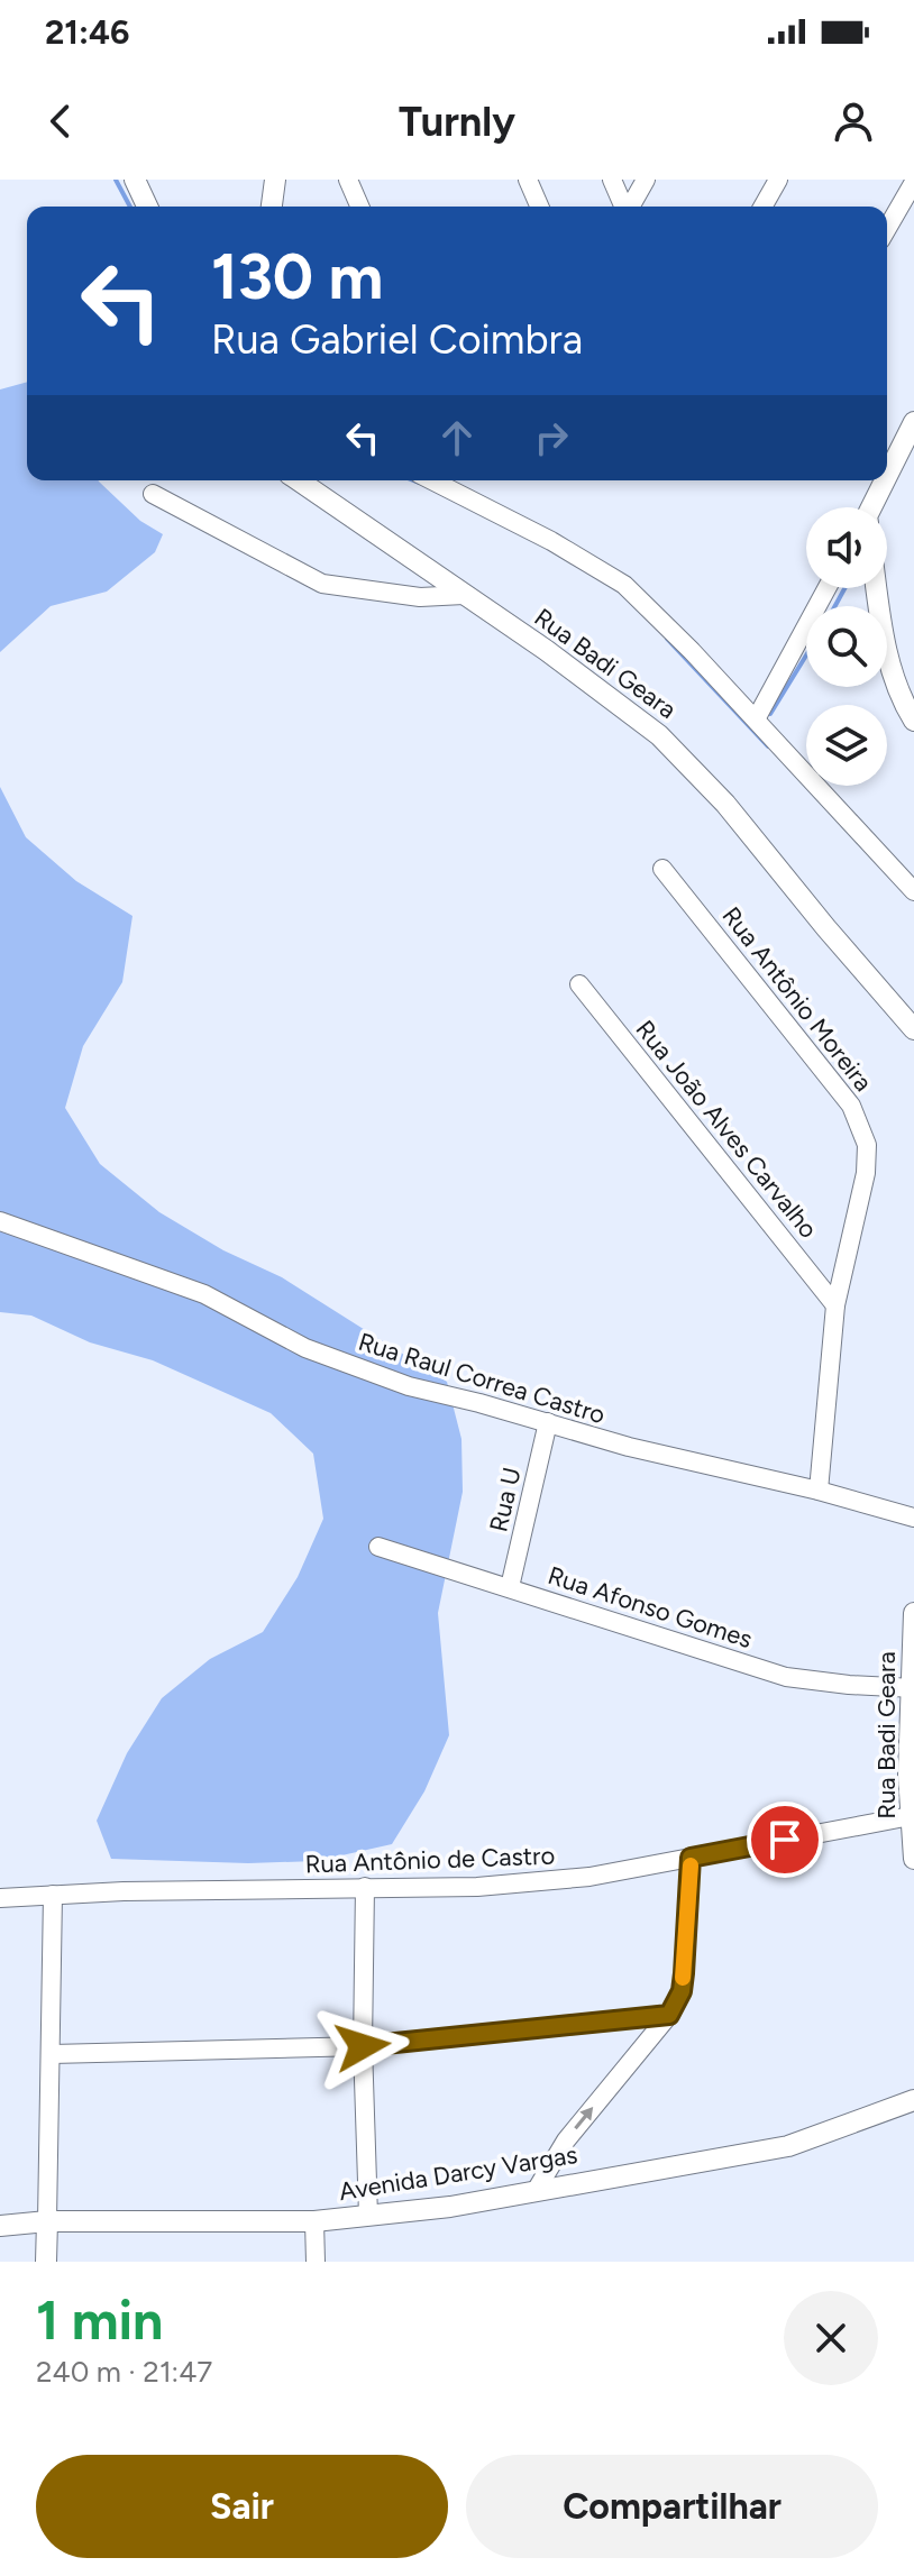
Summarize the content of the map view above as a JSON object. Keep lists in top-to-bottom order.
{
  "streets": {
    "street": [
      "Rua Badi Geara",
      "Rua Antônio Moreira",
      "Rua João Alves Carvalho",
      "Rua Raul Correa Castro",
      "Rua U",
      "Rua Afonso Gomes",
      "Rua Antônio de Castro",
      "Avenida Darcy Vargas"
    ]
  },
  "crossings": [
    ["Rua Badi Geara", "Rua Afonso Gomes"],
    ["Rua Badi Geara", "Rua Antônio de Castro"],
    ["Rua Antônio Moreira", "Rua João Alves Carvalho"],
    ["Rua Antônio Moreira", "Rua Raul Correa Castro"],
    ["Rua Raul Correa Castro", "Rua U"],
    ["Rua U", "Rua Afonso Gomes"]
  ],
  "page": {
    "status": "21:46",
    "header": "Turnly",
    "turn": ["130 m", "Rua Gabriel Coimbra"],
    "heading": ["1 min", "240 m · 21:47"],
    "buttons": ["Sair", "Compartilhar"]
  }
}
